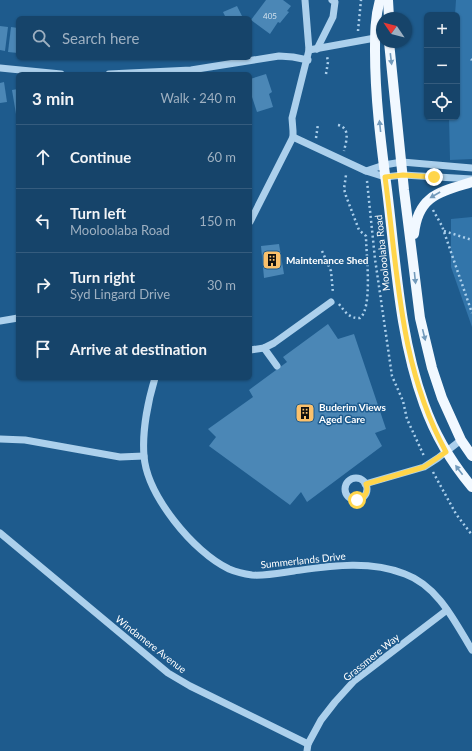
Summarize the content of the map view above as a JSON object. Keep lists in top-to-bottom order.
{
  "streets": {
    "main road": ["Mooloolaba Road"],
    "street": ["Summerlands Drive", "Windamere Avenue", "Grassmere Way"]
  },
  "crossings": [
    ["Summerlands Drive", "Grassmere Way"],
    ["Windamere Avenue", "Grassmere Way"]
  ],
  "places": {
    "building": ["Maintenance Shed", "Buderim Views Aged Care"]
  },
  "house_numbers": ["405"],
  "north": "top left",
  "page": {
    "map_buttons": ["+", "−"],
    "search": "Search here",
    "heading": ["3 min", "Walk · 240 m"],
    "list": [
      ["Continue", "60 m"],
      ["Turn left", "Mooloolaba Road", "150 m"],
      ["Turn right", "Syd Lingard Drive", "30 m"],
      "Arrive at destination"
    ]
  }
}
